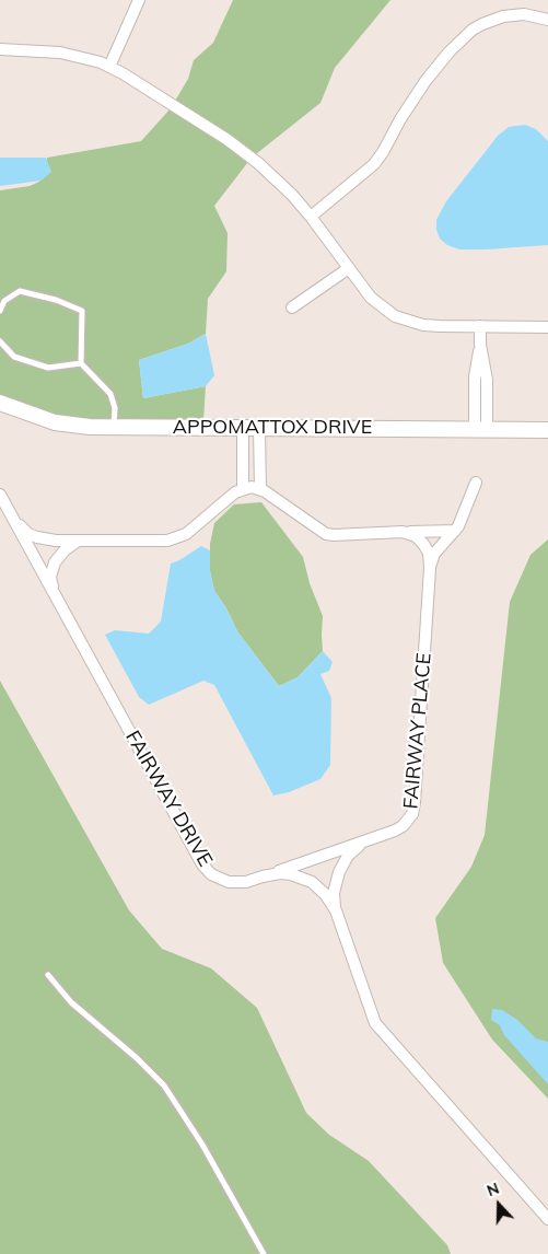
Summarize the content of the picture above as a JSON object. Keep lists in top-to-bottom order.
{
  "streets": {
    "street": ["APPOMATTOX DRIVE", "FAIRWAY PLACE", "FAIRWAY DRIVE"]
  },
  "crossings": [
    ["FAIRWAY PLACE", "FAIRWAY DRIVE"]
  ],
  "north": "top"
}
